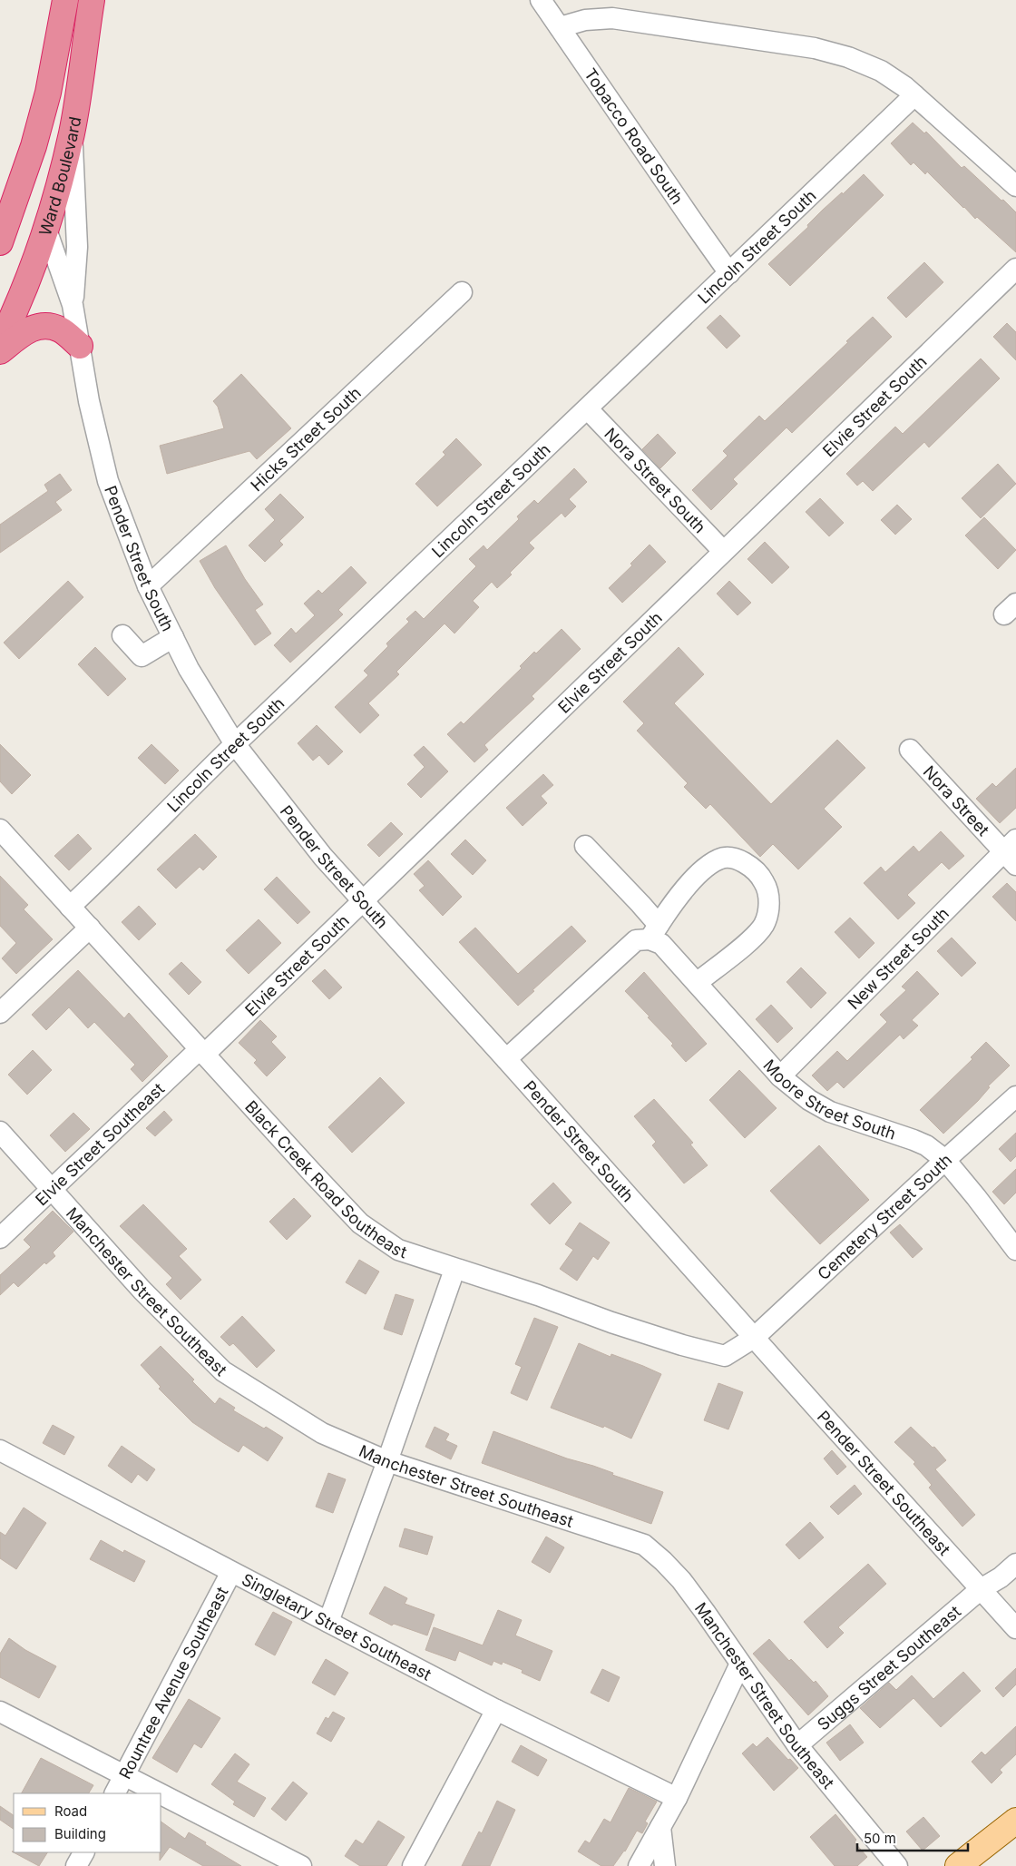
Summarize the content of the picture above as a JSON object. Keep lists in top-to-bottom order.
{
  "streets": {
    "highway": ["Ward Boulevard"],
    "street": [
      "Tobacco Road South",
      "Lincoln Street South",
      "Elvie Street South",
      "Hicks Street South",
      "Nora Street South",
      "Pender Street South",
      "Nora Street",
      "New Street South",
      "Moore Street South",
      "Elvie Street Southeast",
      "Black Creek Road Southeast",
      "Cemetery Street South",
      "Manchester Street Southeast",
      "Pender Street Southeast",
      "Singletary Street Southeast",
      "Suggs Street Southeast",
      "Rountree Avenue Southeast"
    ]
  },
  "crossings": [
    ["Tobacco Road South", "Lincoln Street South"],
    ["Ward Boulevard", "Pender Street South"],
    ["Lincoln Street South", "Nora Street South"],
    ["Lincoln Street South", "Pender Street South"],
    ["Lincoln Street South", "Black Creek Road Southeast"],
    ["Elvie Street South", "Nora Street South"],
    ["Elvie Street South", "Pender Street South"],
    ["Elvie Street South", "Elvie Street Southeast"],
    ["Elvie Street South", "Black Creek Road Southeast"],
    ["Hicks Street South", "Pender Street South"],
    ["Pender Street South", "Black Creek Road Southeast"],
    ["Pender Street South", "Cemetery Street South"],
    ["Pender Street South", "Pender Street Southeast"],
    ["Nora Street", "New Street South"],
    ["New Street South", "Moore Street South"],
    ["Moore Street South", "Cemetery Street South"],
    ["Elvie Street Southeast", "Black Creek Road Southeast"],
    ["Elvie Street Southeast", "Manchester Street Southeast"],
    ["Black Creek Road Southeast", "Cemetery Street South"],
    ["Black Creek Road Southeast", "Pender Street Southeast"],
    ["Cemetery Street South", "Pender Street Southeast"],
    ["Manchester Street Southeast", "Suggs Street Southeast"],
    ["Pender Street Southeast", "Suggs Street Southeast"],
    ["Singletary Street Southeast", "Rountree Avenue Southeast"]
  ],
  "legend": ["Road", "Building"],
  "scale_bar": "50 m"
}
